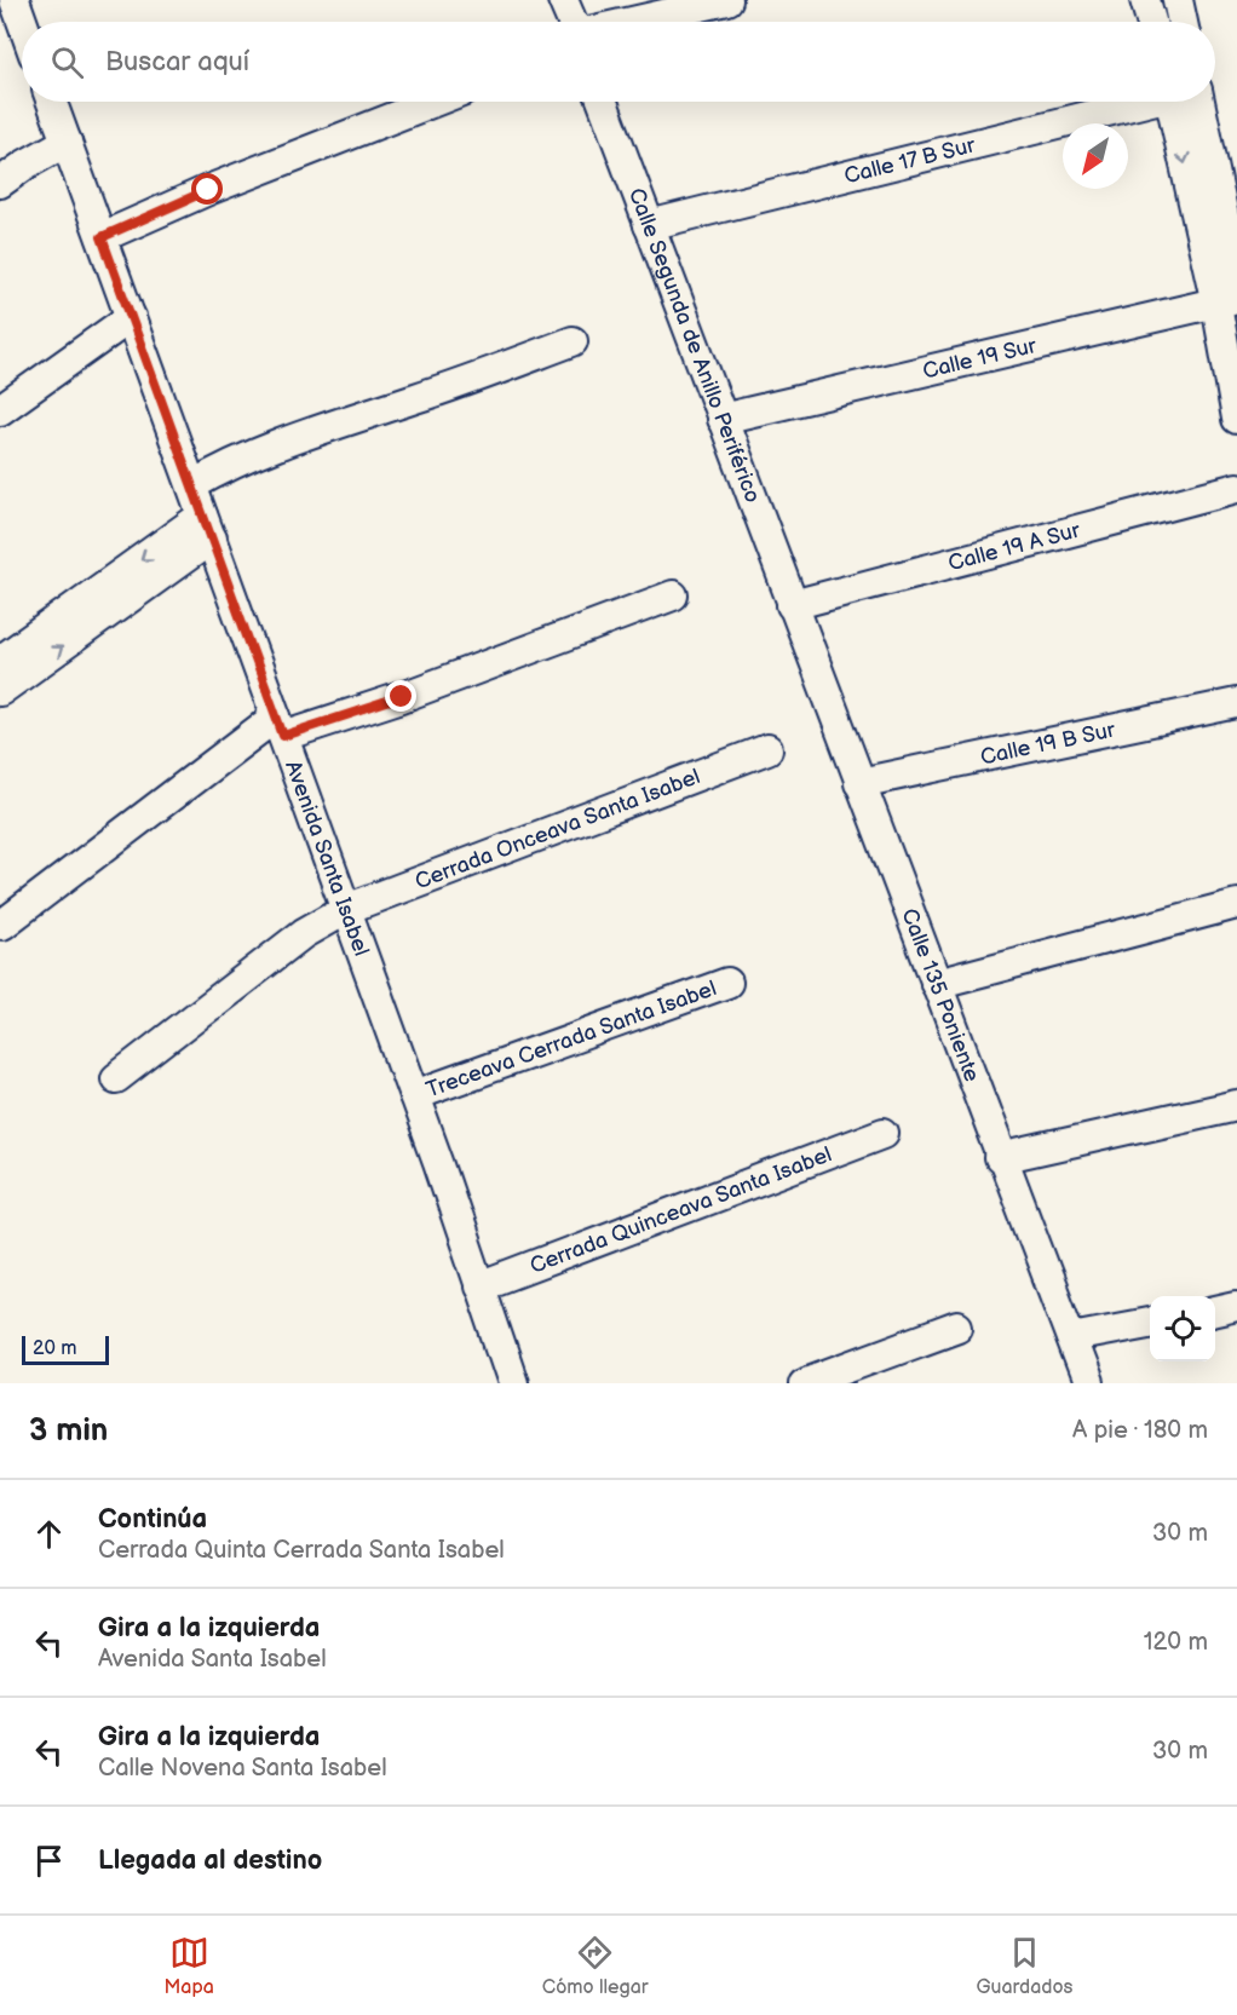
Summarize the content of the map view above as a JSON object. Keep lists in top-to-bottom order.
{
  "streets": {
    "street": [
      "Calle 17 B Sur",
      "Calle Segunda de Anillo Periférico",
      "Calle 19 Sur",
      "Calle 19 A Sur",
      "Calle 19 B Sur",
      "Cerrada Onceava Santa Isabel",
      "Avenida Santa Isabel",
      "Calle 135 Poniente",
      "Treceava Cerrada Santa Isabel",
      "Cerrada Quinceava Santa Isabel"
    ]
  },
  "crossings": [
    ["Calle 17 B Sur", "Calle Segunda de Anillo Periférico"],
    ["Calle Segunda de Anillo Periférico", "Calle 19 Sur"],
    ["Calle Segunda de Anillo Periférico", "Calle 19 A Sur"],
    ["Calle Segunda de Anillo Periférico", "Calle 135 Poniente"],
    ["Calle 19 A Sur", "Calle 135 Poniente"],
    ["Calle 19 B Sur", "Calle 135 Poniente"],
    ["Cerrada Onceava Santa Isabel", "Avenida Santa Isabel"],
    ["Avenida Santa Isabel", "Treceava Cerrada Santa Isabel"],
    ["Avenida Santa Isabel", "Cerrada Quinceava Santa Isabel"]
  ],
  "scale_bar": "20 m",
  "north": "bottom left",
  "page": {
    "search": "Buscar aquí",
    "scale": "20 m",
    "heading": ["3 min", "A pie · 180 m"],
    "list": [
      ["Continúa", "Cerrada Quinta Cerrada Santa Isabel", "30 m"],
      ["Gira a la izquierda", "Avenida Santa Isabel", "120 m"],
      ["Gira a la izquierda", "Calle Novena Santa Isabel", "30 m"],
      "Llegada al destino"
    ],
    "nav": ["Mapa", "Cómo llegar", "Guardados"]
  }
}
